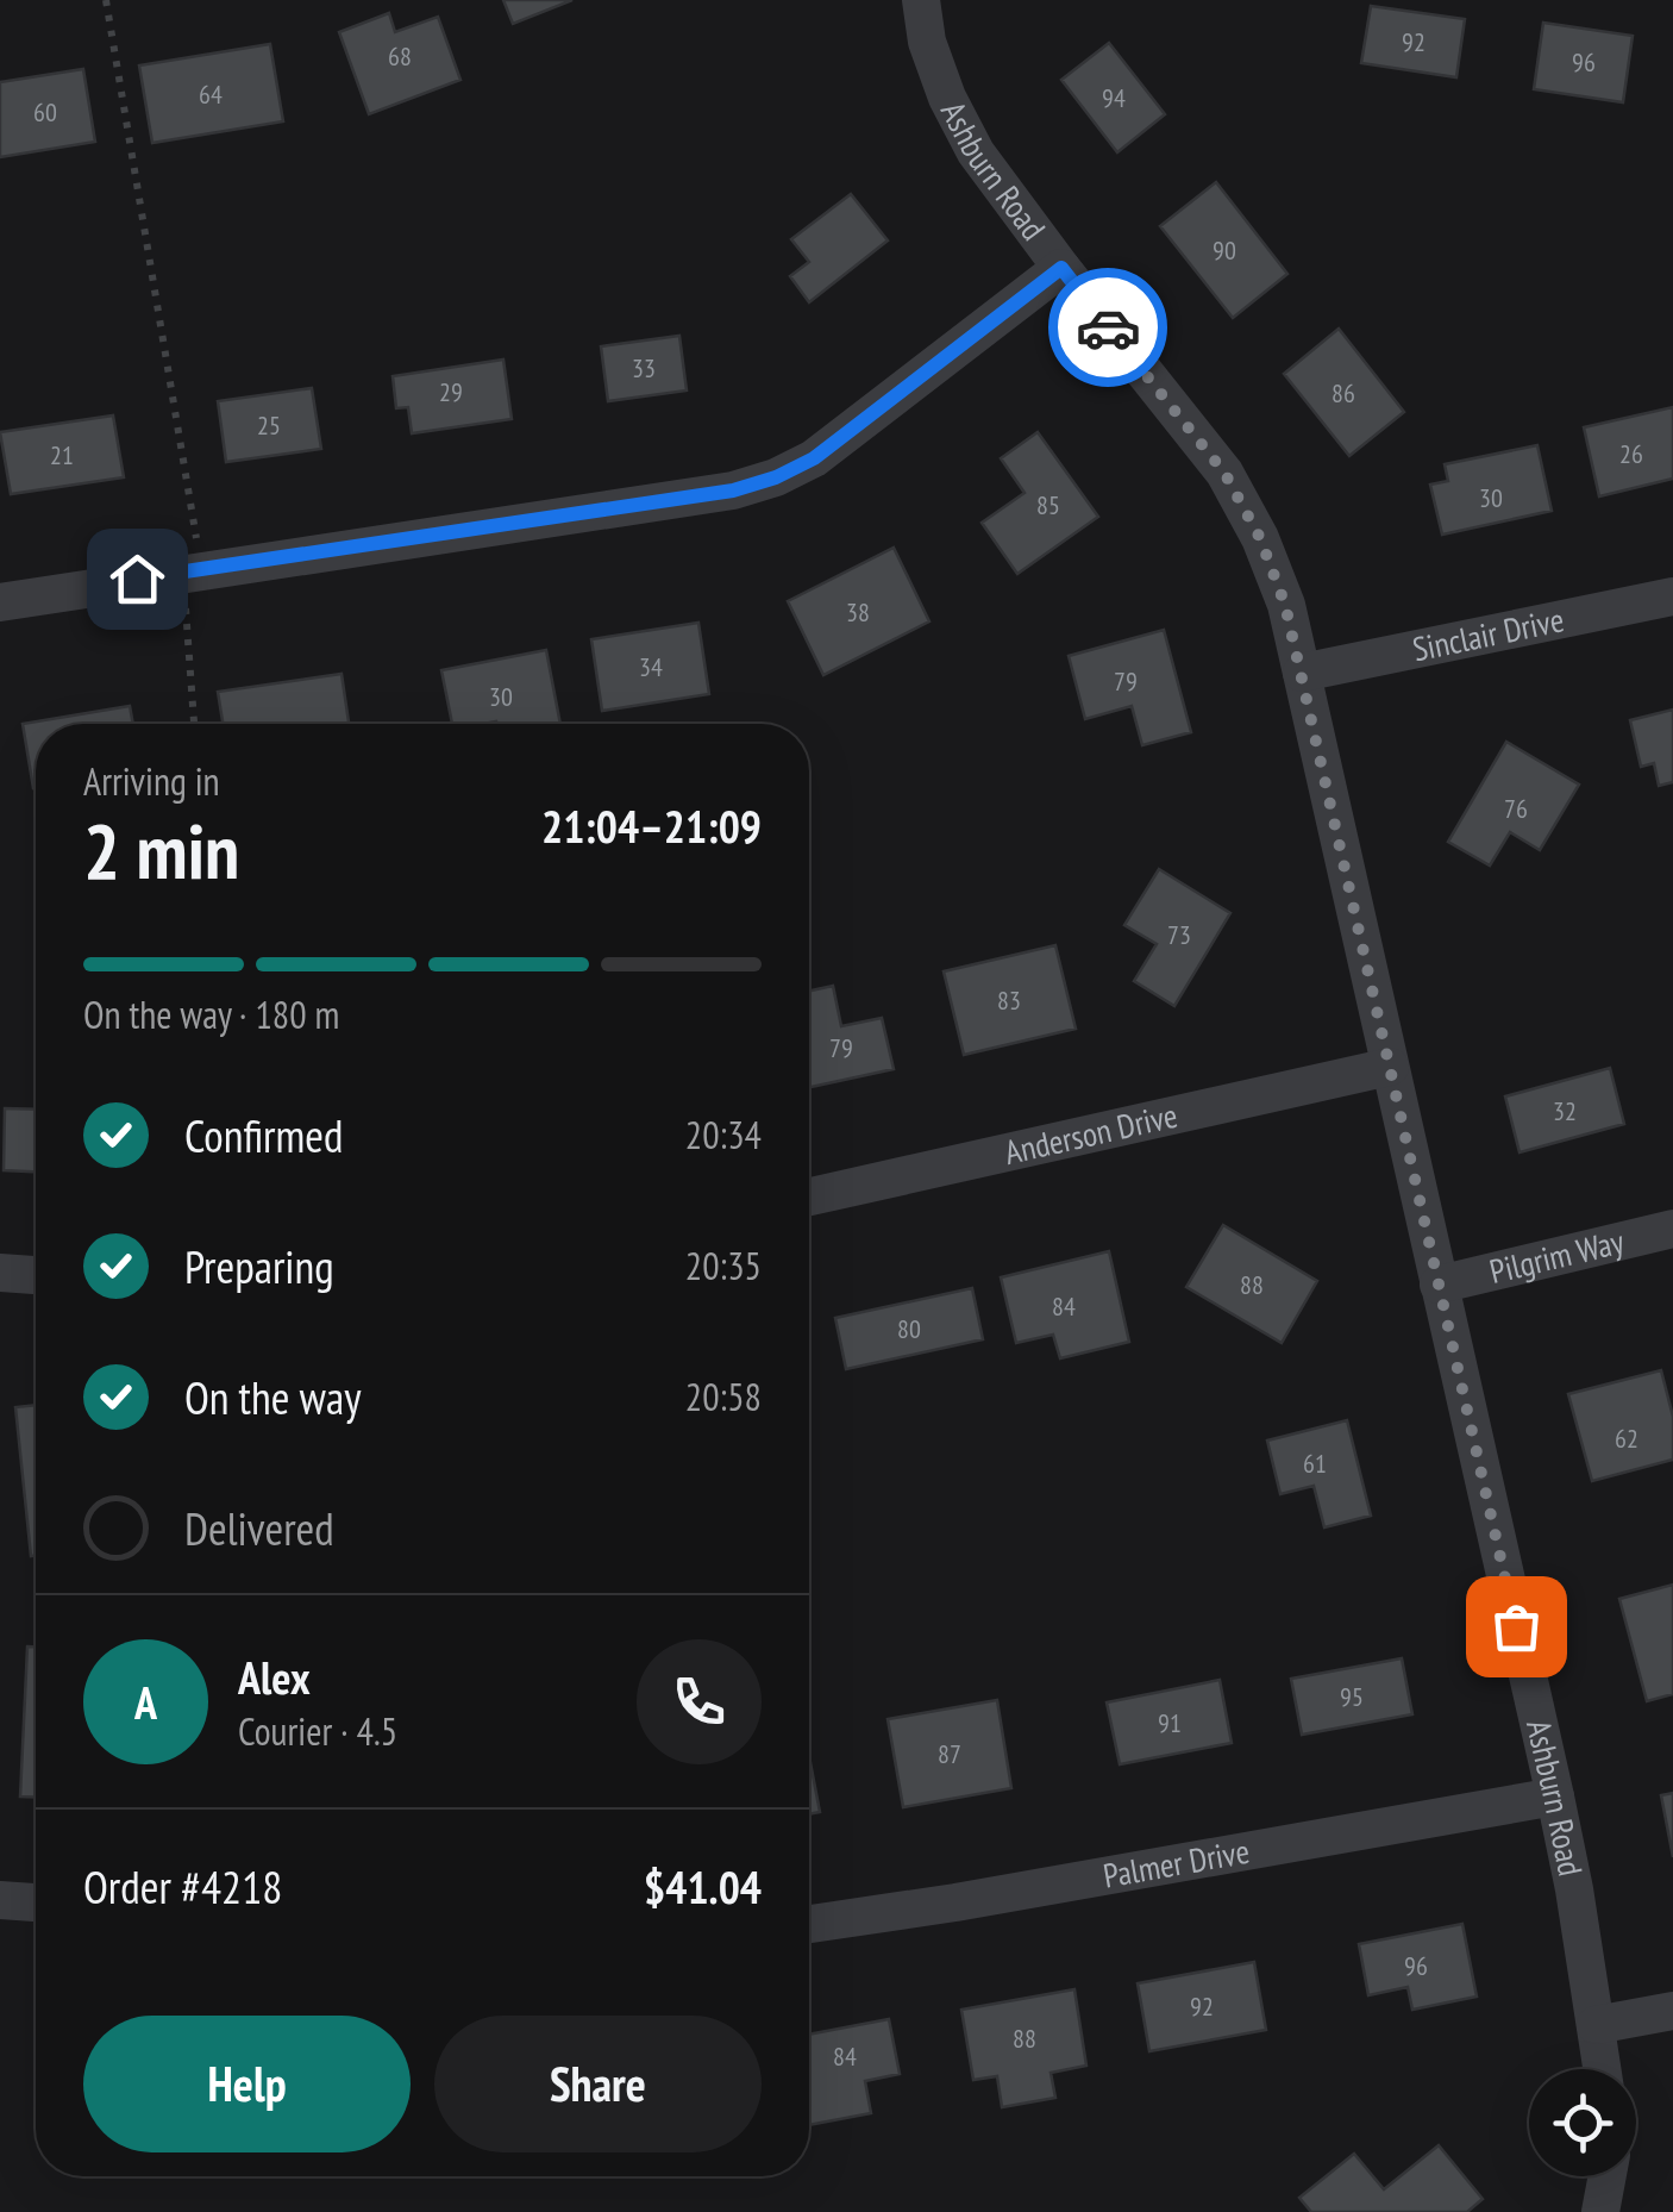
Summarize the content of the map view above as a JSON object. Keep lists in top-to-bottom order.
{
  "streets": {
    "street": [
      "Ashburn Road",
      "Sinclair Drive",
      "Anderson Drive",
      "Pilgrim Way",
      "Palmer Drive"
    ]
  },
  "crossings": [
    ["Ashburn Road", "Sinclair Drive"],
    ["Ashburn Road", "Anderson Drive"],
    ["Ashburn Road", "Pilgrim Way"],
    ["Ashburn Road", "Palmer Drive"]
  ],
  "house_numbers": [
    "92",
    "68",
    "96",
    "64",
    "94",
    "60",
    "90",
    "33",
    "29",
    "86",
    "25",
    "26",
    "21",
    "30",
    "85",
    "38",
    "34",
    "79",
    "30",
    "76",
    "73",
    "83",
    "79",
    "32",
    "88",
    "84",
    "80",
    "62",
    "61",
    "95",
    "91",
    "87",
    "96",
    "92",
    "88",
    "84"
  ],
  "page": {
    "heading": ["2 min", "Arriving in", "21:04–21:09"],
    "panel": [
      "Alex",
      "Courier · 4.5",
      "Order #4218",
      "$41.04"
    ],
    "bar": "On the way · 180 m",
    "list": [
      ["Confirmed", "20:34"],
      ["Preparing", "20:35"],
      ["On the way", "20:58"],
      "Delivered"
    ],
    "round": "A",
    "buttons": ["Help", "Share"]
  }
}
